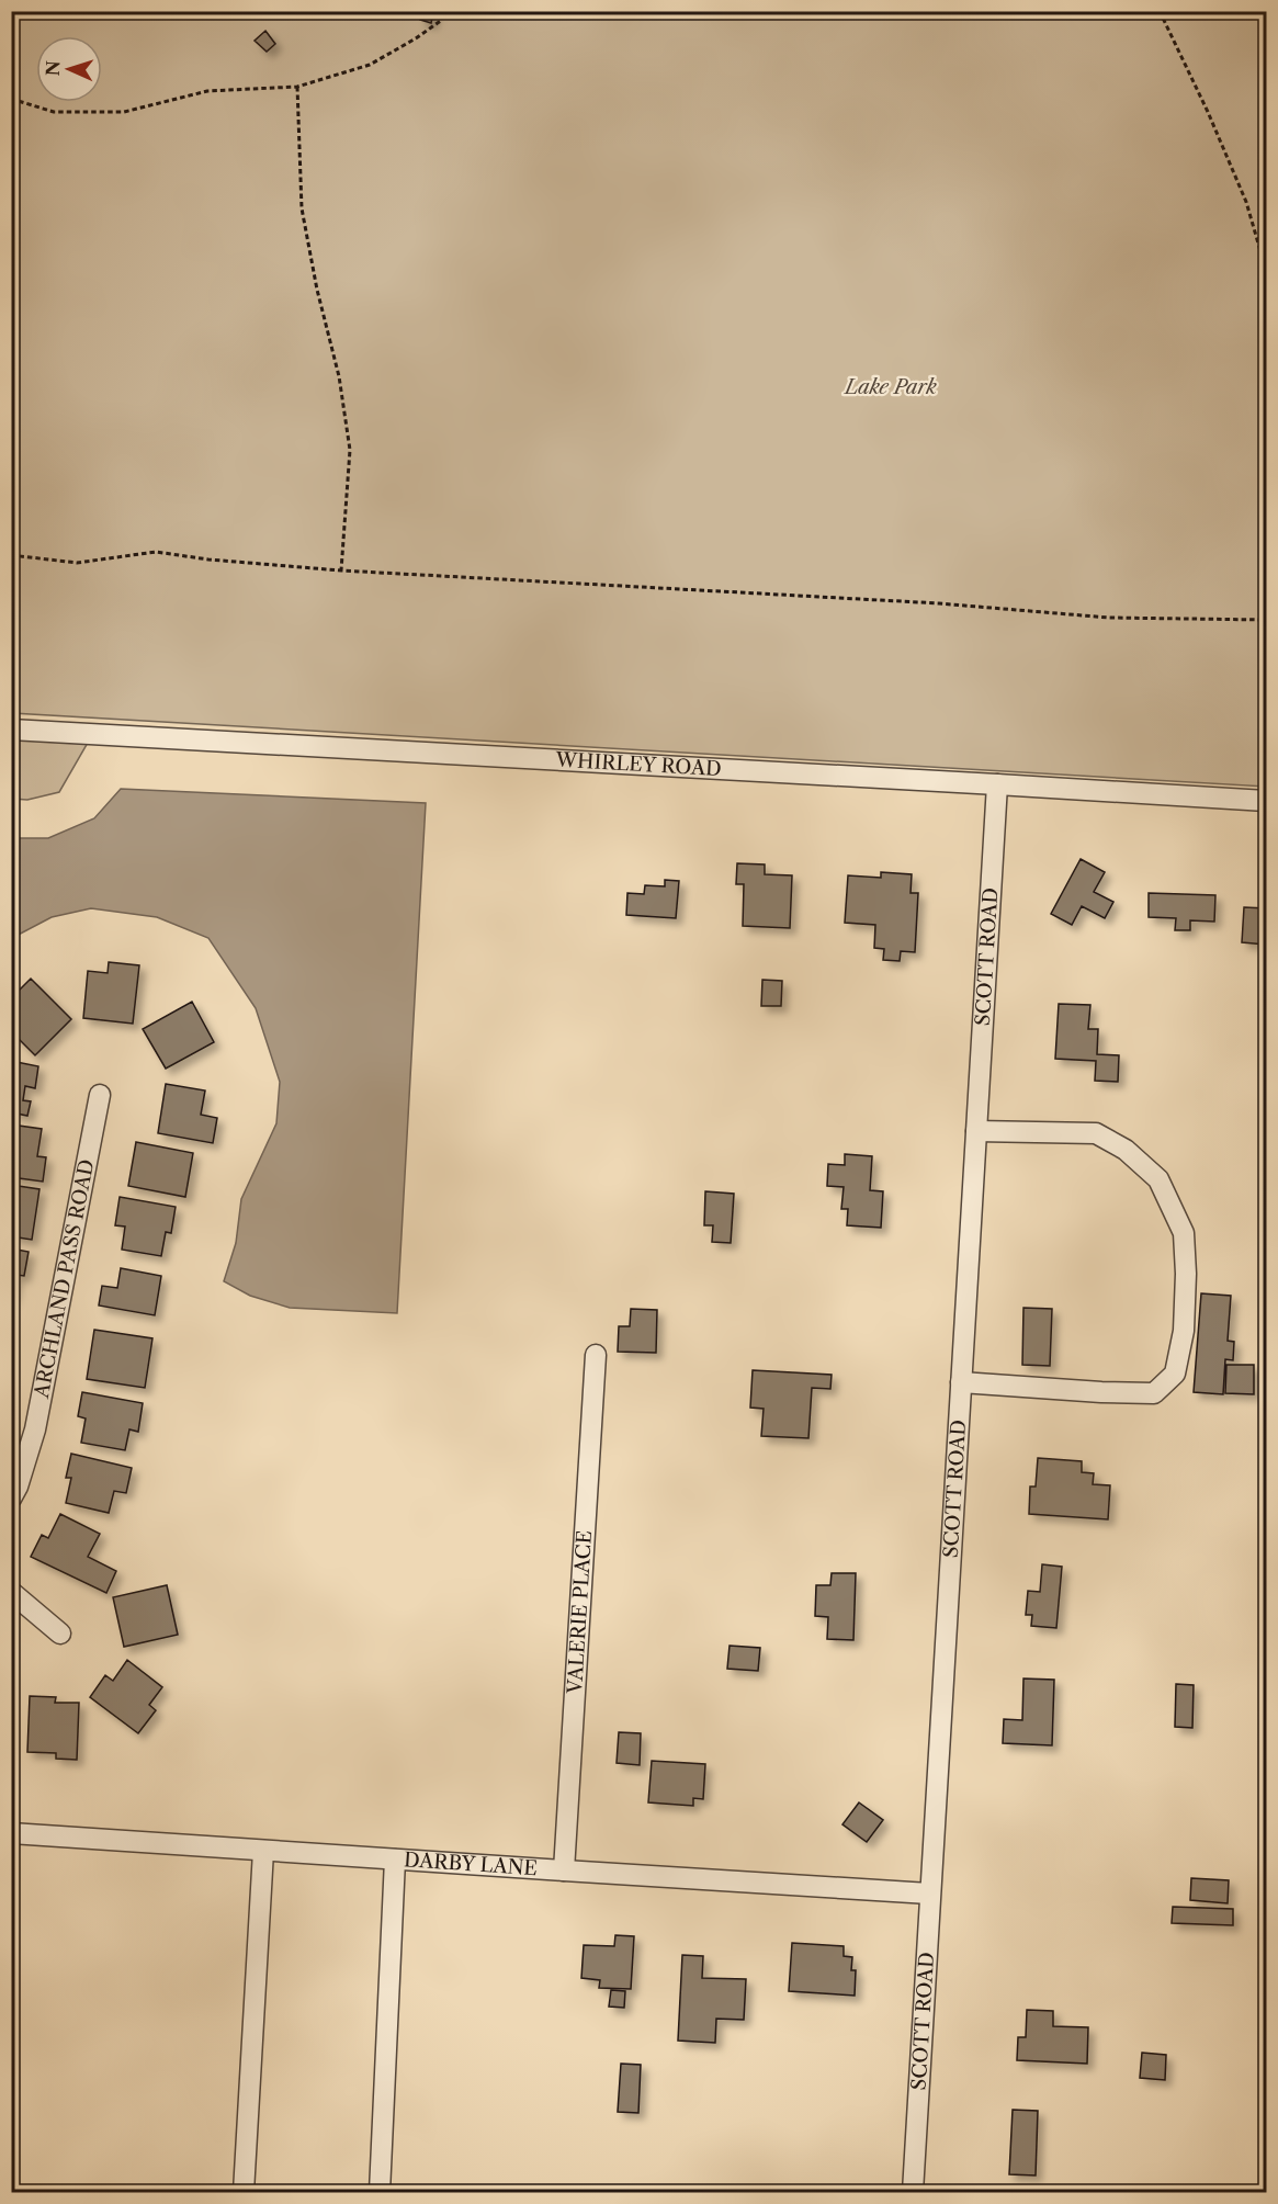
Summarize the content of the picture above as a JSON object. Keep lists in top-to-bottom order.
{
  "streets": {
    "street": [
      "WHIRLEY ROAD",
      "SCOTT ROAD",
      "ARCHLAND PASS ROAD",
      "VALERIE PLACE",
      "DARBY LANE"
    ]
  },
  "crossings": [
    ["WHIRLEY ROAD", "SCOTT ROAD"],
    ["SCOTT ROAD", "DARBY LANE"],
    ["VALERIE PLACE", "DARBY LANE"]
  ],
  "parks": ["Lake Park"],
  "north": "left"
}
